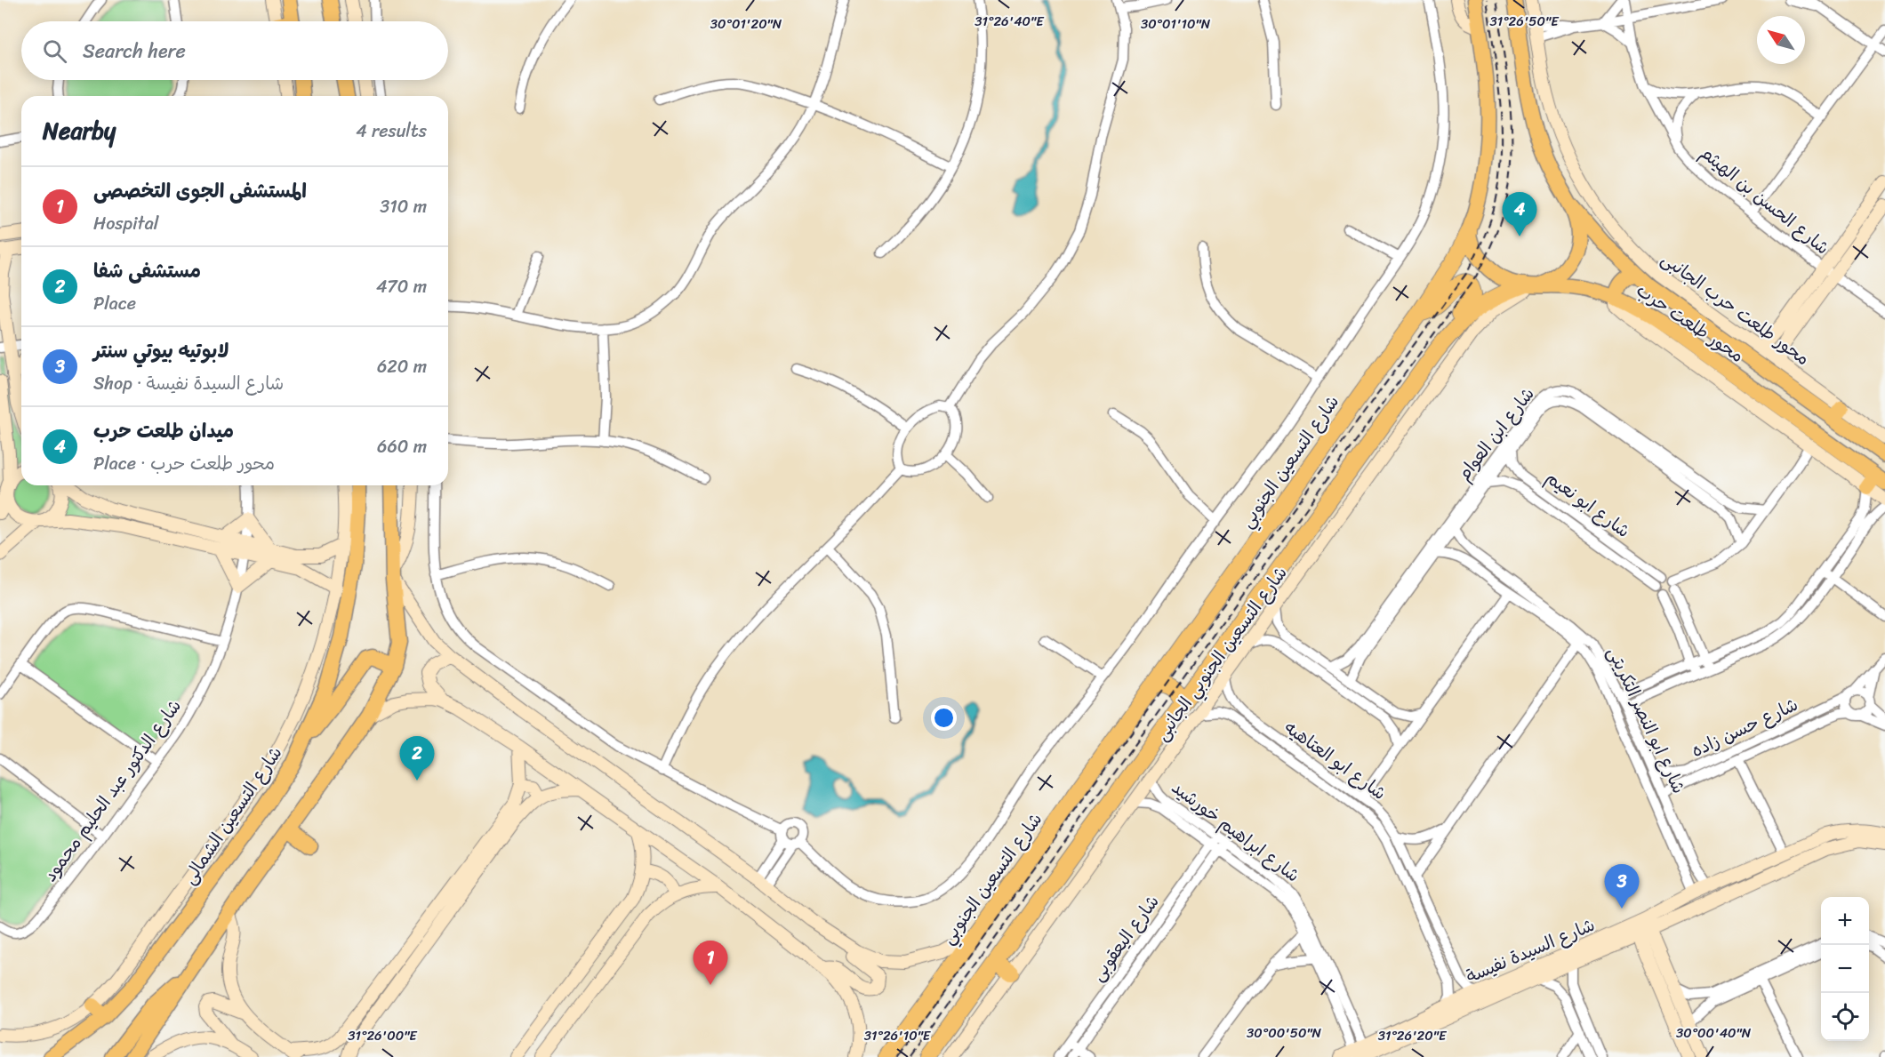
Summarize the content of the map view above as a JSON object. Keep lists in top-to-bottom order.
{
  "streets": {
    "highway": ["شارع التسعين الجنوبي"],
    "main road": ["محور طلعت حرب", "شارع التسعين الشمالى"],
    "street": [
      "شارع الحسن بن الهيثم",
      "محور طلعت حرب الجانبى",
      "شارع ابن العوام",
      "شارع ابو نعيم",
      "شارع التسعين الجنوبي الجانبى",
      "شارع ابو النصر التكريتى",
      "شارع حسن زاده",
      "شارع ابو العتاهيه",
      "شارع الدكتور عبد الحليم محمود",
      "شارع ابراهيم خورشيد",
      "شارع اليعقوبى",
      "شارع السيدة نفيسة"
    ]
  },
  "crossings": [
    ["محور طلعت حرب الجانبى", "محور طلعت حرب"],
    ["محور طلعت حرب", "شارع التسعين الجنوبي"],
    ["محور طلعت حرب", "شارع التسعين الجنوبي الجانبى"],
    ["شارع ابن العوام", "شارع ابو نعيم"],
    ["شارع ابن العوام", "شارع ابو النصر التكريتى"],
    ["شارع التسعين الجنوبي الجانبى", "شارع ابو العتاهيه"],
    ["شارع التسعين الجنوبي الجانبى", "شارع ابراهيم خورشيد"],
    ["شارع ابو النصر التكريتى", "شارع حسن زاده"],
    ["شارع ابو النصر التكريتى", "شارع السيدة نفيسة"],
    ["شارع ابو العتاهيه", "شارع السيدة نفيسة"],
    ["شارع ابراهيم خورشيد", "شارع اليعقوبى"],
    ["شارع ابراهيم خورشيد", "شارع السيدة نفيسة"]
  ],
  "north": "top left",
  "page": {
    "search": "Search here",
    "heading": ["Nearby", "4 results"],
    "list": [
      {
        "mark": "1",
        "name": "المستشفى الجوى التخصصى",
        "note": "Hospital",
        "value": "310 m"
      },
      {
        "mark": "2",
        "name": "مستشفى شفا",
        "note": "Place",
        "value": "470 m"
      },
      {
        "mark": "3",
        "name": "لابوتيه بيوتي سنتر",
        "note": "Shop · شارع السيدة نفيسة",
        "value": "620 m"
      },
      {
        "mark": "4",
        "name": "ميدان طلعت حرب",
        "note": "Place · محور طلعت حرب",
        "value": "660 m"
      }
    ],
    "pins": [
      "4",
      "2",
      "3",
      "1"
    ],
    "map_buttons": ["+", "−"]
  },
  "coordinates": [
    "31°26'40\"E",
    "31°26'50\"E",
    "30°01'20\"N",
    "30°01'10\"N",
    "30°00'50\"N",
    "30°00'40\"N",
    "31°26'00\"E",
    "31°26'10\"E",
    "31°26'20\"E"
  ]
}
